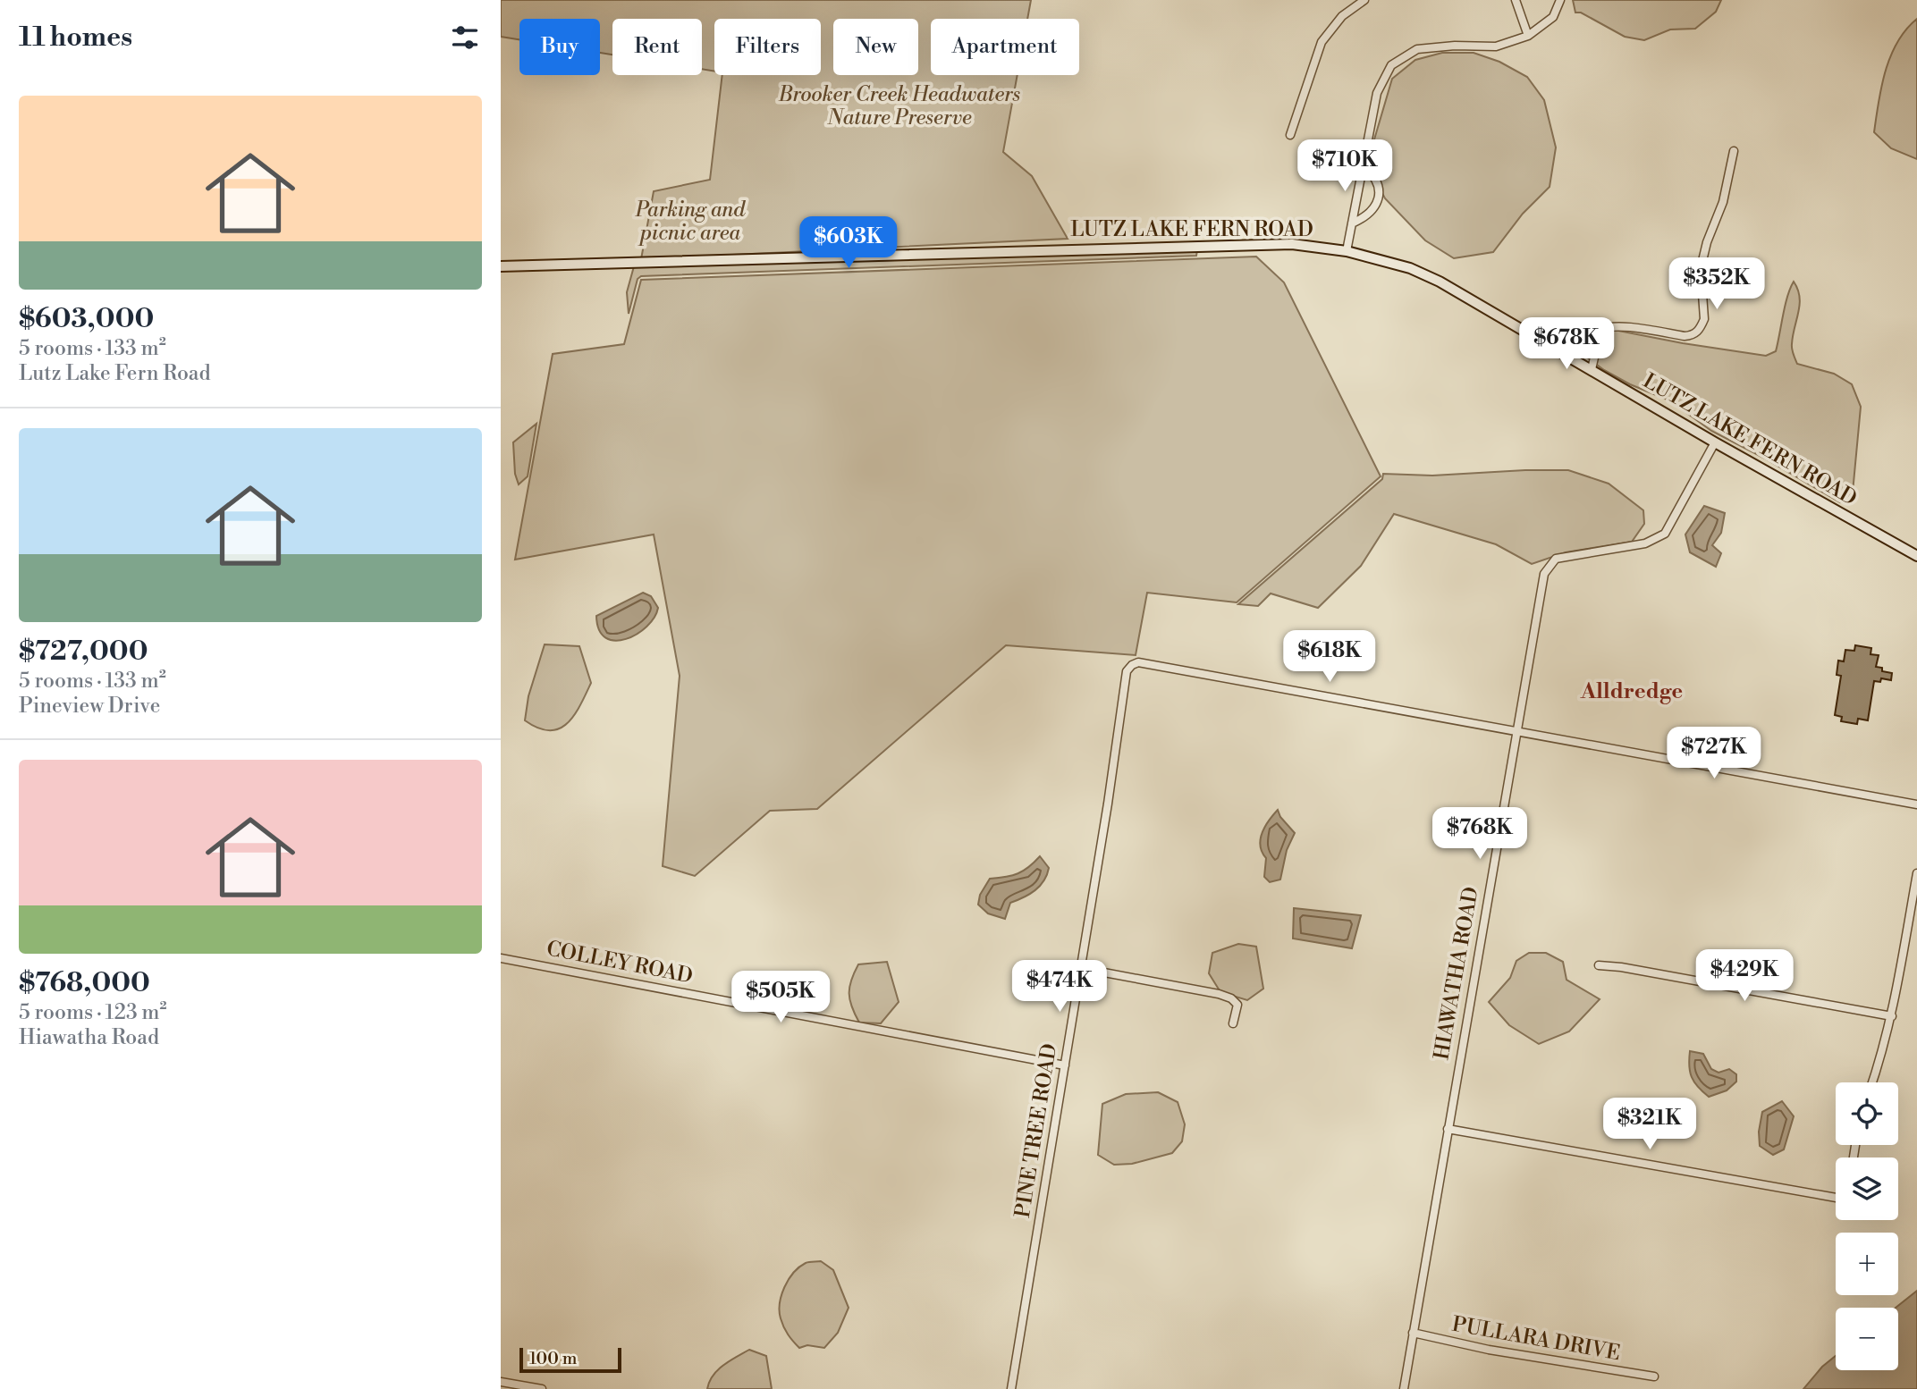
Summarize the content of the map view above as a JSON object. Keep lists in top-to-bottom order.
{
  "streets": {
    "main road": ["LUTZ LAKE FERN ROAD"],
    "street": [
      "COLLEY ROAD",
      "HIAWATHA ROAD",
      "PINE TREE ROAD",
      "PULLARA DRIVE"
    ]
  },
  "crossings": [
    ["LUTZ LAKE FERN ROAD", "HIAWATHA ROAD"],
    ["COLLEY ROAD", "PINE TREE ROAD"],
    ["HIAWATHA ROAD", "PINE TREE ROAD"],
    ["HIAWATHA ROAD", "PULLARA DRIVE"]
  ],
  "districts": ["Alldredge"],
  "parks": ["Brooker Creek Headwaters Nature Preserve", "Parking and picnic area"],
  "scale_bar": "100 m",
  "page": {
    "heading": "11 homes",
    "chip": [
      "Buy",
      "Rent",
      "Filters",
      "New",
      "Apartment"
    ],
    "list": [
      {
        "name": "$603,000",
        "note": "5 rooms · 133 m² · Lutz Lake Fern Road"
      },
      {
        "name": "$727,000",
        "note": "5 rooms · 133 m² · Pineview Drive"
      },
      {
        "name": "$768,000",
        "note": "5 rooms · 123 m² · Hiawatha Road"
      }
    ],
    "price": [
      "$710K",
      "$603K",
      "$352K",
      "$678K",
      "$618K",
      "$727K",
      "$768K",
      "$429K",
      "$474K",
      "$505K",
      "$321K"
    ],
    "map_buttons": ["+", "−"],
    "scale": "100 m"
  }
}
